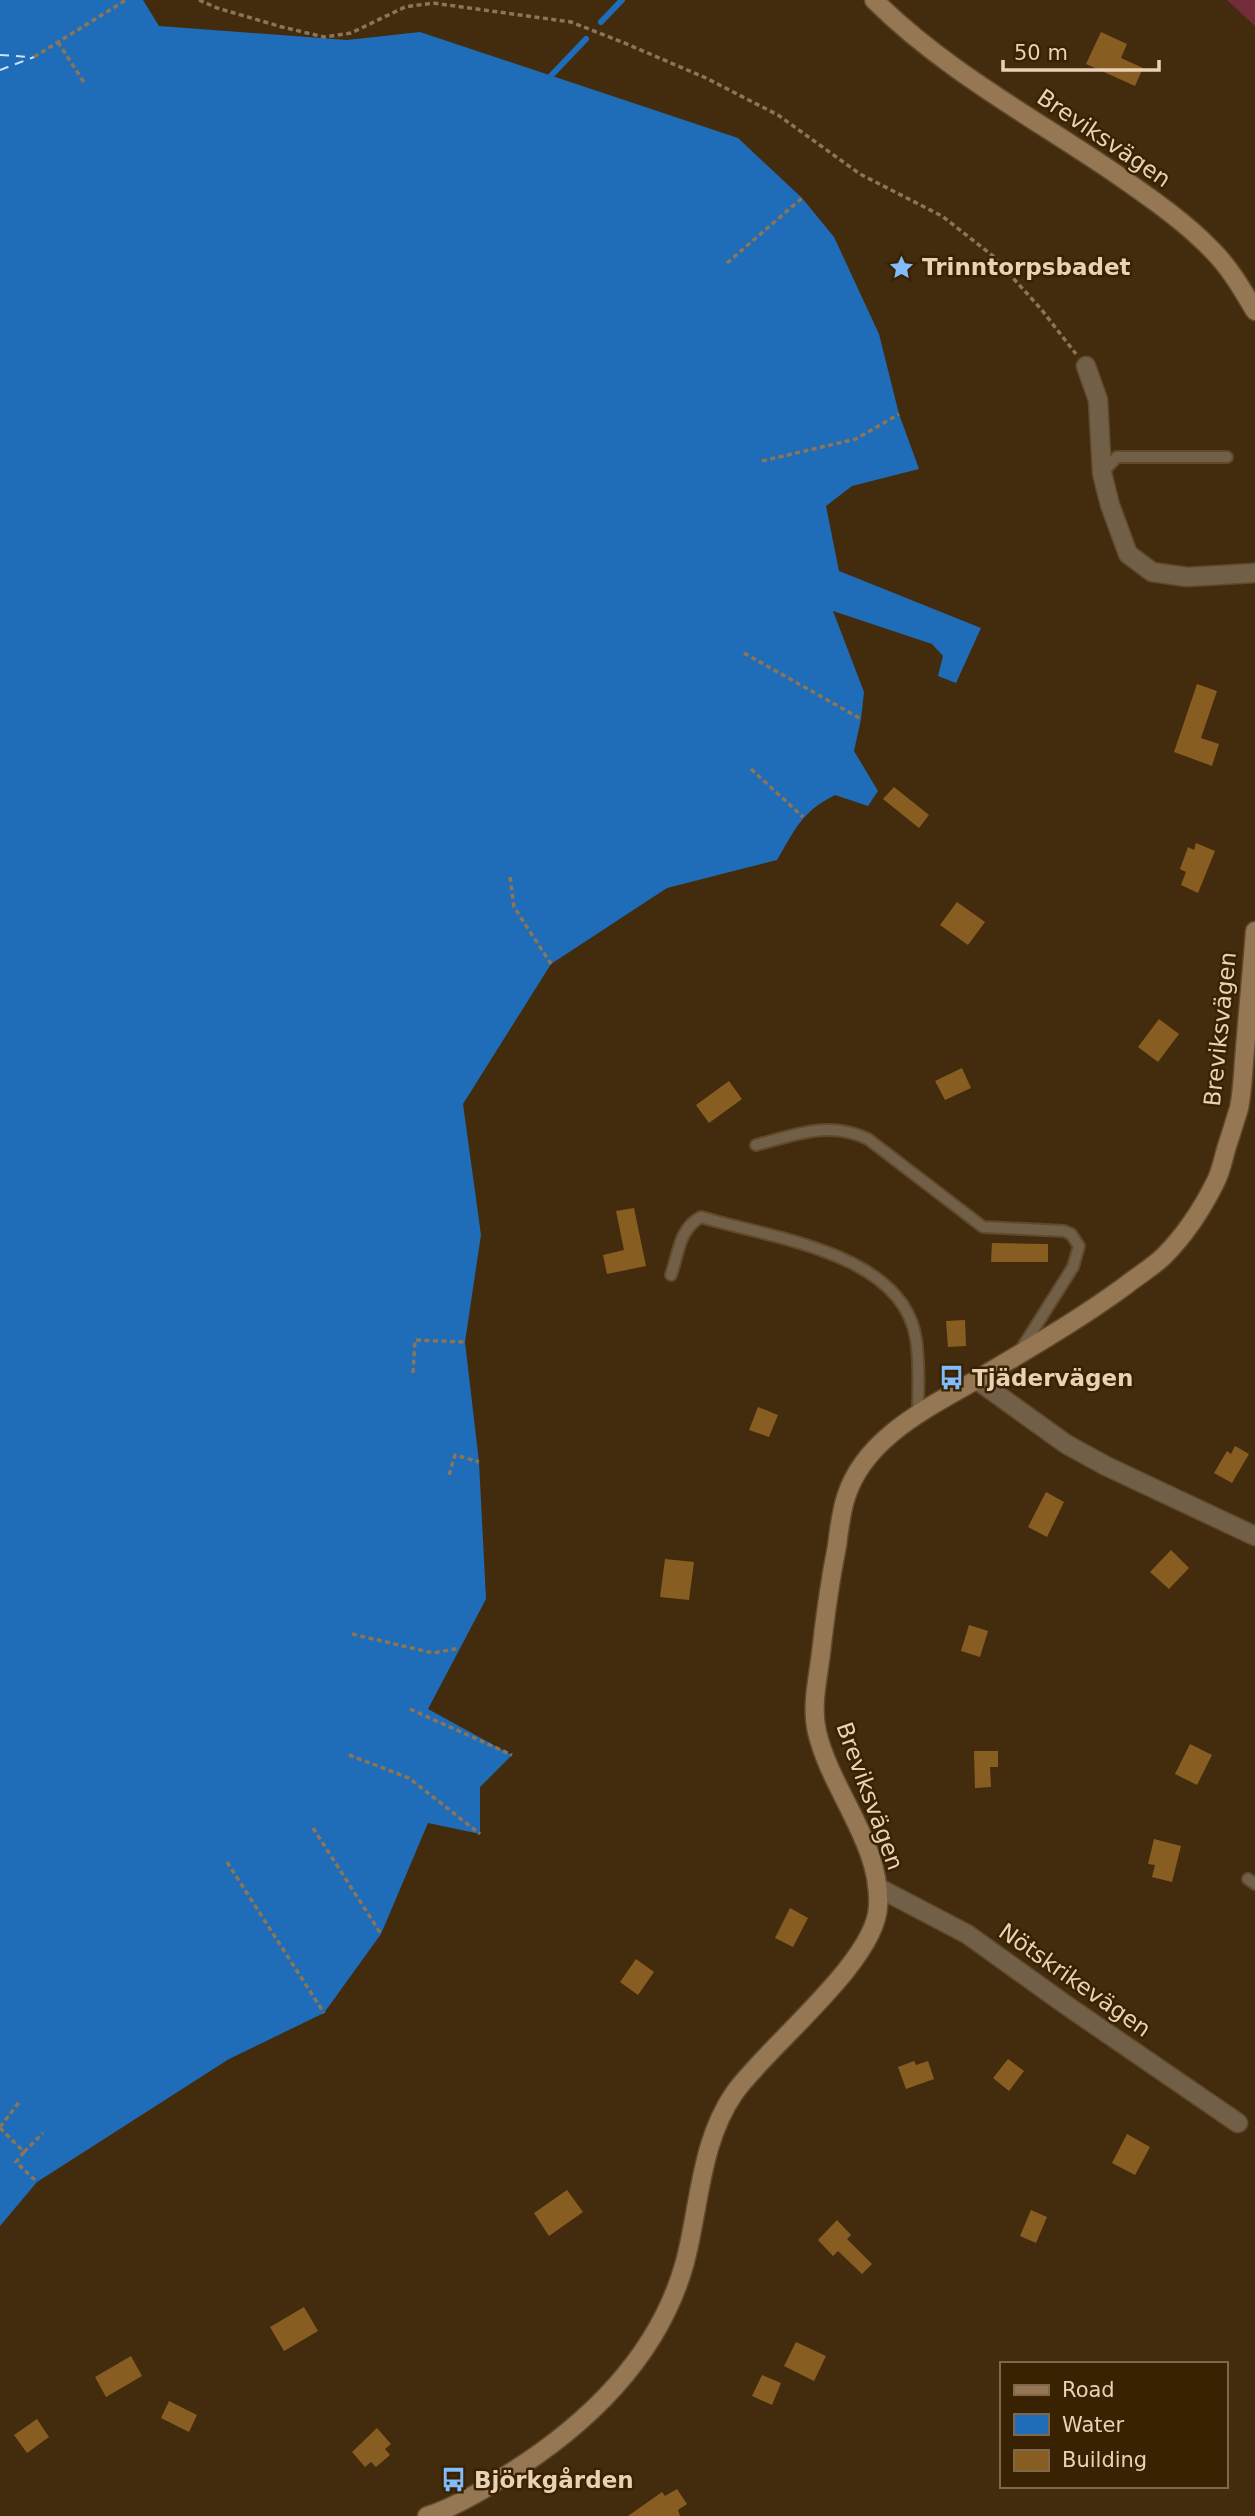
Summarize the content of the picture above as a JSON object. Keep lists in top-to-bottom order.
{
  "streets": {
    "main road": ["Breviksvägen"],
    "street": ["Nötskrikevägen"]
  },
  "crossings": [
    ["Breviksvägen", "Nötskrikevägen"]
  ],
  "places": {
    "place": ["Trinntorpsbadet"],
    "bus stop": ["Tjädervägen", "Björkgården"]
  },
  "legend": ["Road", "Water", "Building"],
  "scale_bar": "50 m"
}
